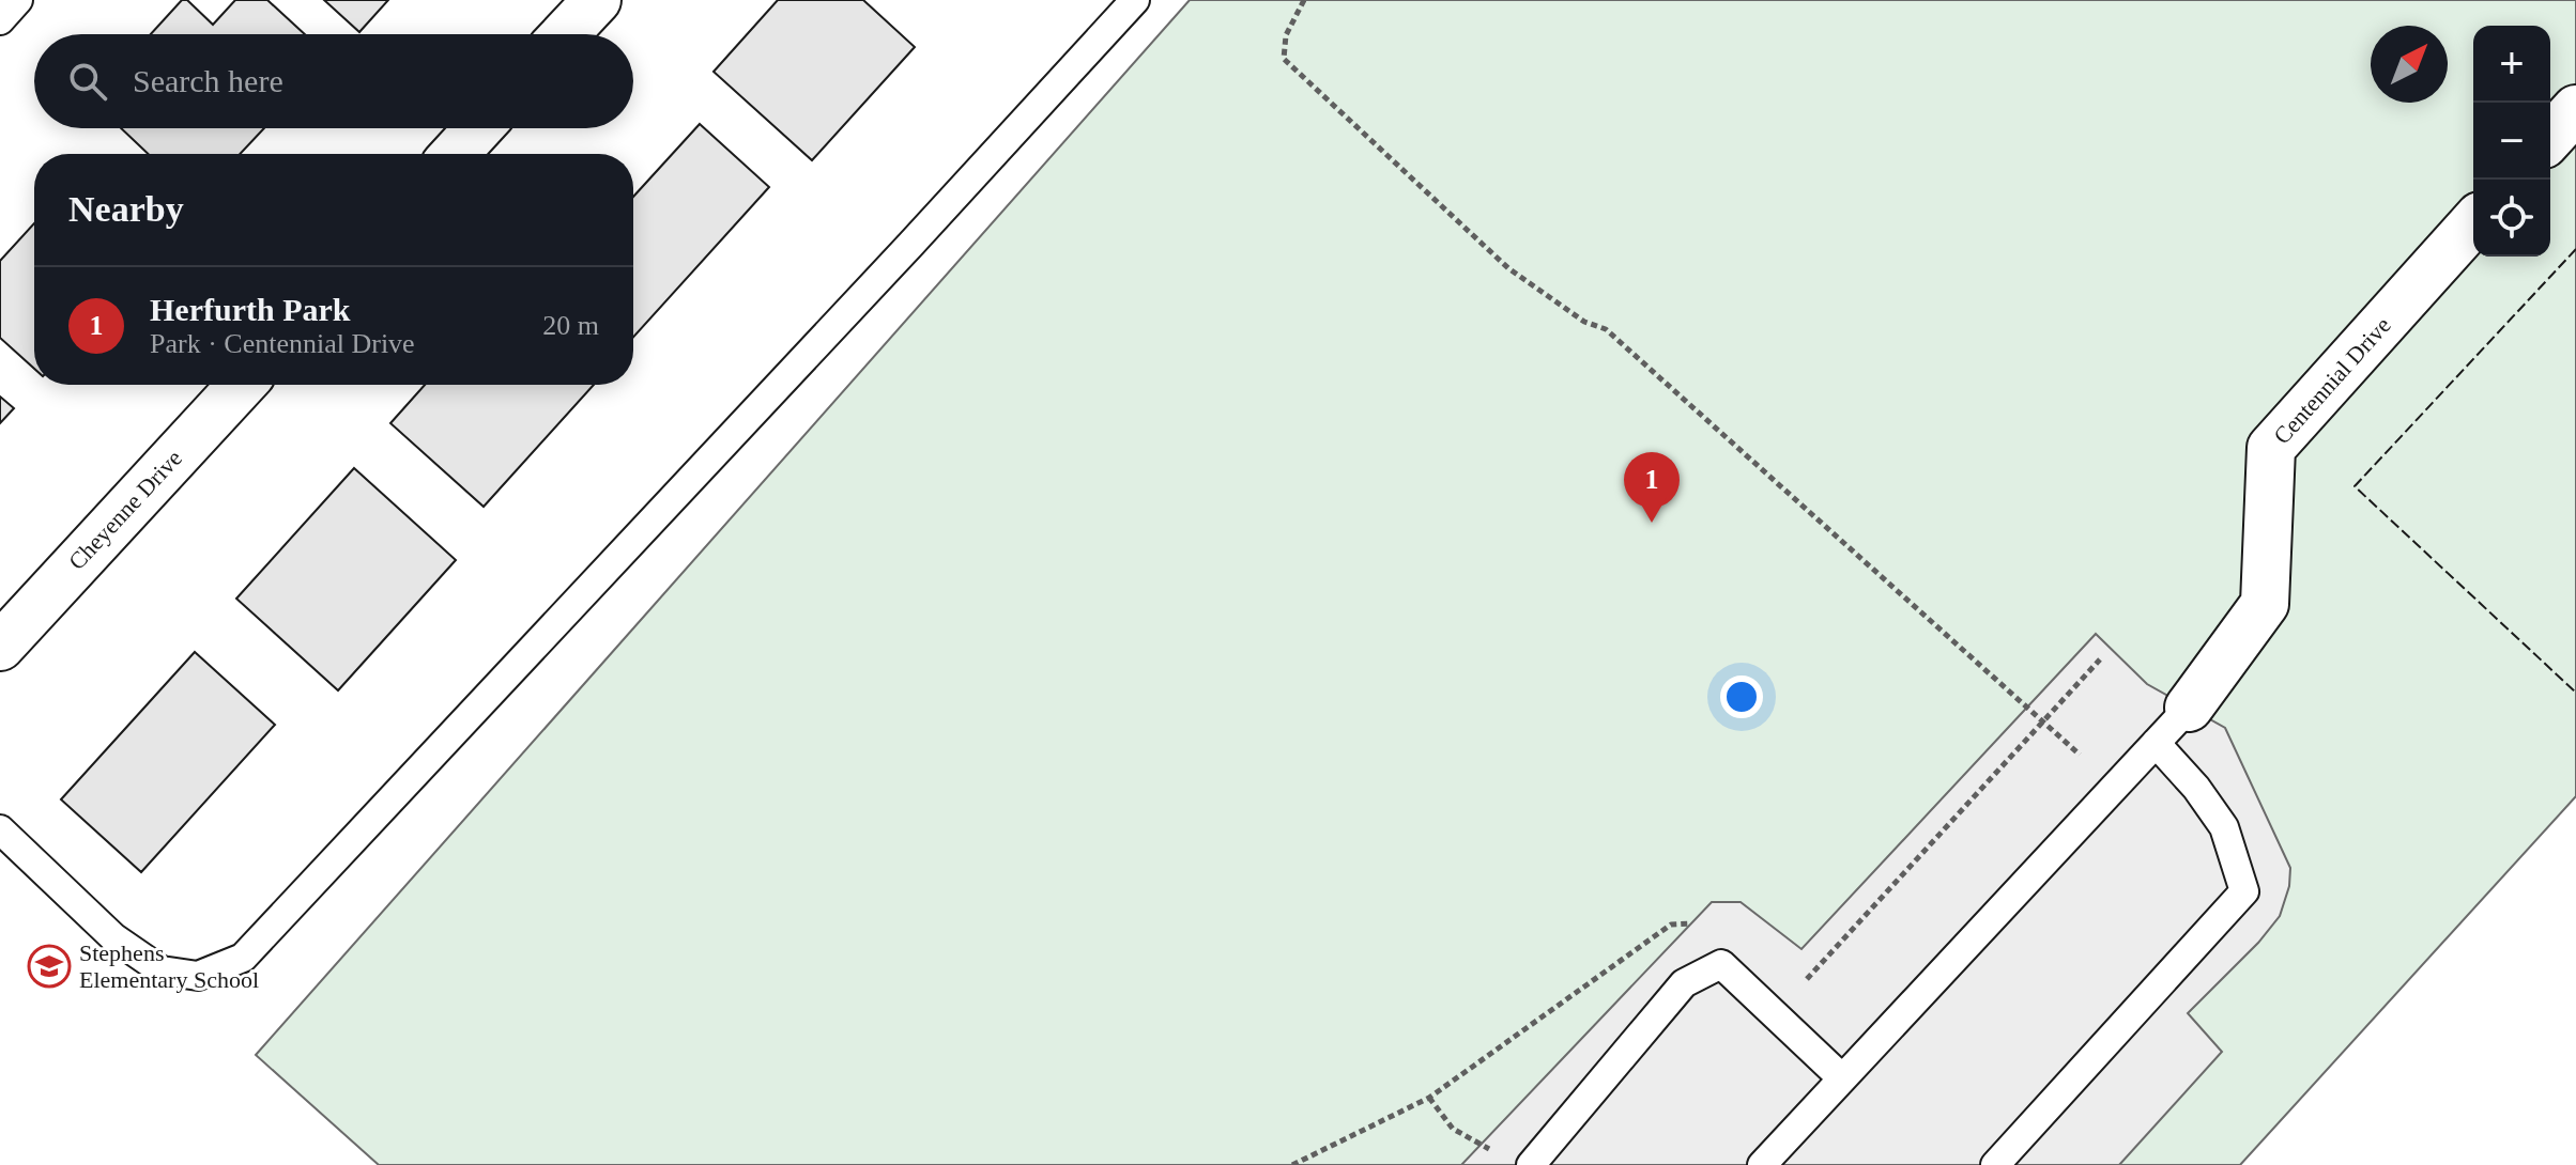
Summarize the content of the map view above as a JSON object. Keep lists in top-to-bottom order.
{
  "streets": {
    "street": ["Centennial Drive", "Cheyenne Drive"]
  },
  "places": {
    "school or university": ["Stephens Elementary School"]
  },
  "north": "top right",
  "page": {
    "map_buttons": ["+", "−"],
    "search": "Search here",
    "heading": "Nearby",
    "list": [
      {
        "mark": "1",
        "name": "Herfurth Park",
        "note": "Park · Centennial Drive",
        "value": "20 m"
      }
    ],
    "pins": "1"
  }
}
